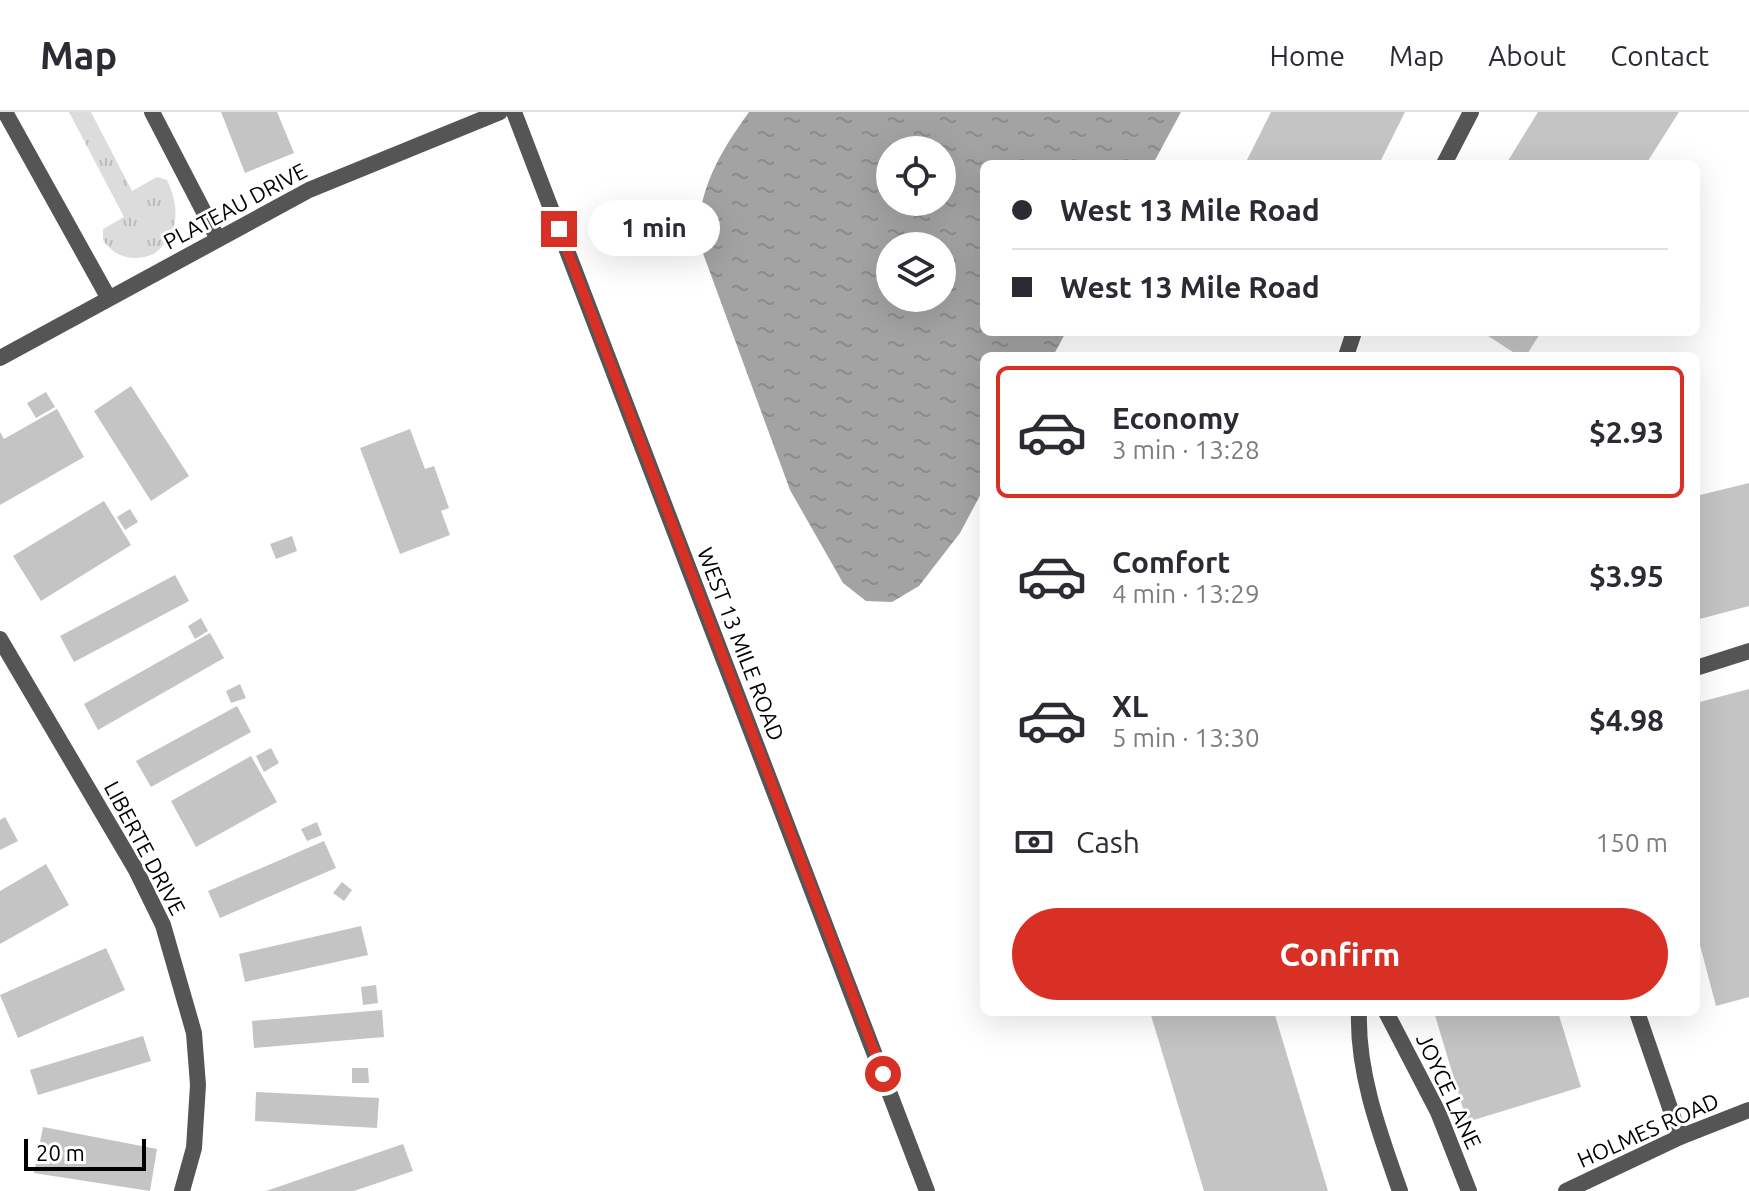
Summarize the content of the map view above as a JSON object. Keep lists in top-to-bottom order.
{
  "streets": {
    "street": [
      "PLATEAU DRIVE",
      "WEST 13 MILE ROAD",
      "LIBERTE DRIVE",
      "JOYCE LANE",
      "HOLMES ROAD"
    ]
  },
  "scale_bar": "20 m",
  "page": {
    "header": "Map",
    "nav": [
      "Home",
      "Map",
      "About",
      "Contact"
    ],
    "banner": ["West 13 Mile Road", "West 13 Mile Road"],
    "bubble": "1 min",
    "list": [
      {
        "name": "Economy",
        "note": "3 min · 13:28",
        "value": "$2.93"
      },
      {
        "name": "Comfort",
        "note": "4 min · 13:29",
        "value": "$3.95"
      },
      {
        "name": "XL",
        "note": "5 min · 13:30",
        "value": "$4.98"
      }
    ],
    "pay": ["Cash", "150 m"],
    "buttons": "Confirm",
    "scale": "20 m"
  }
}
